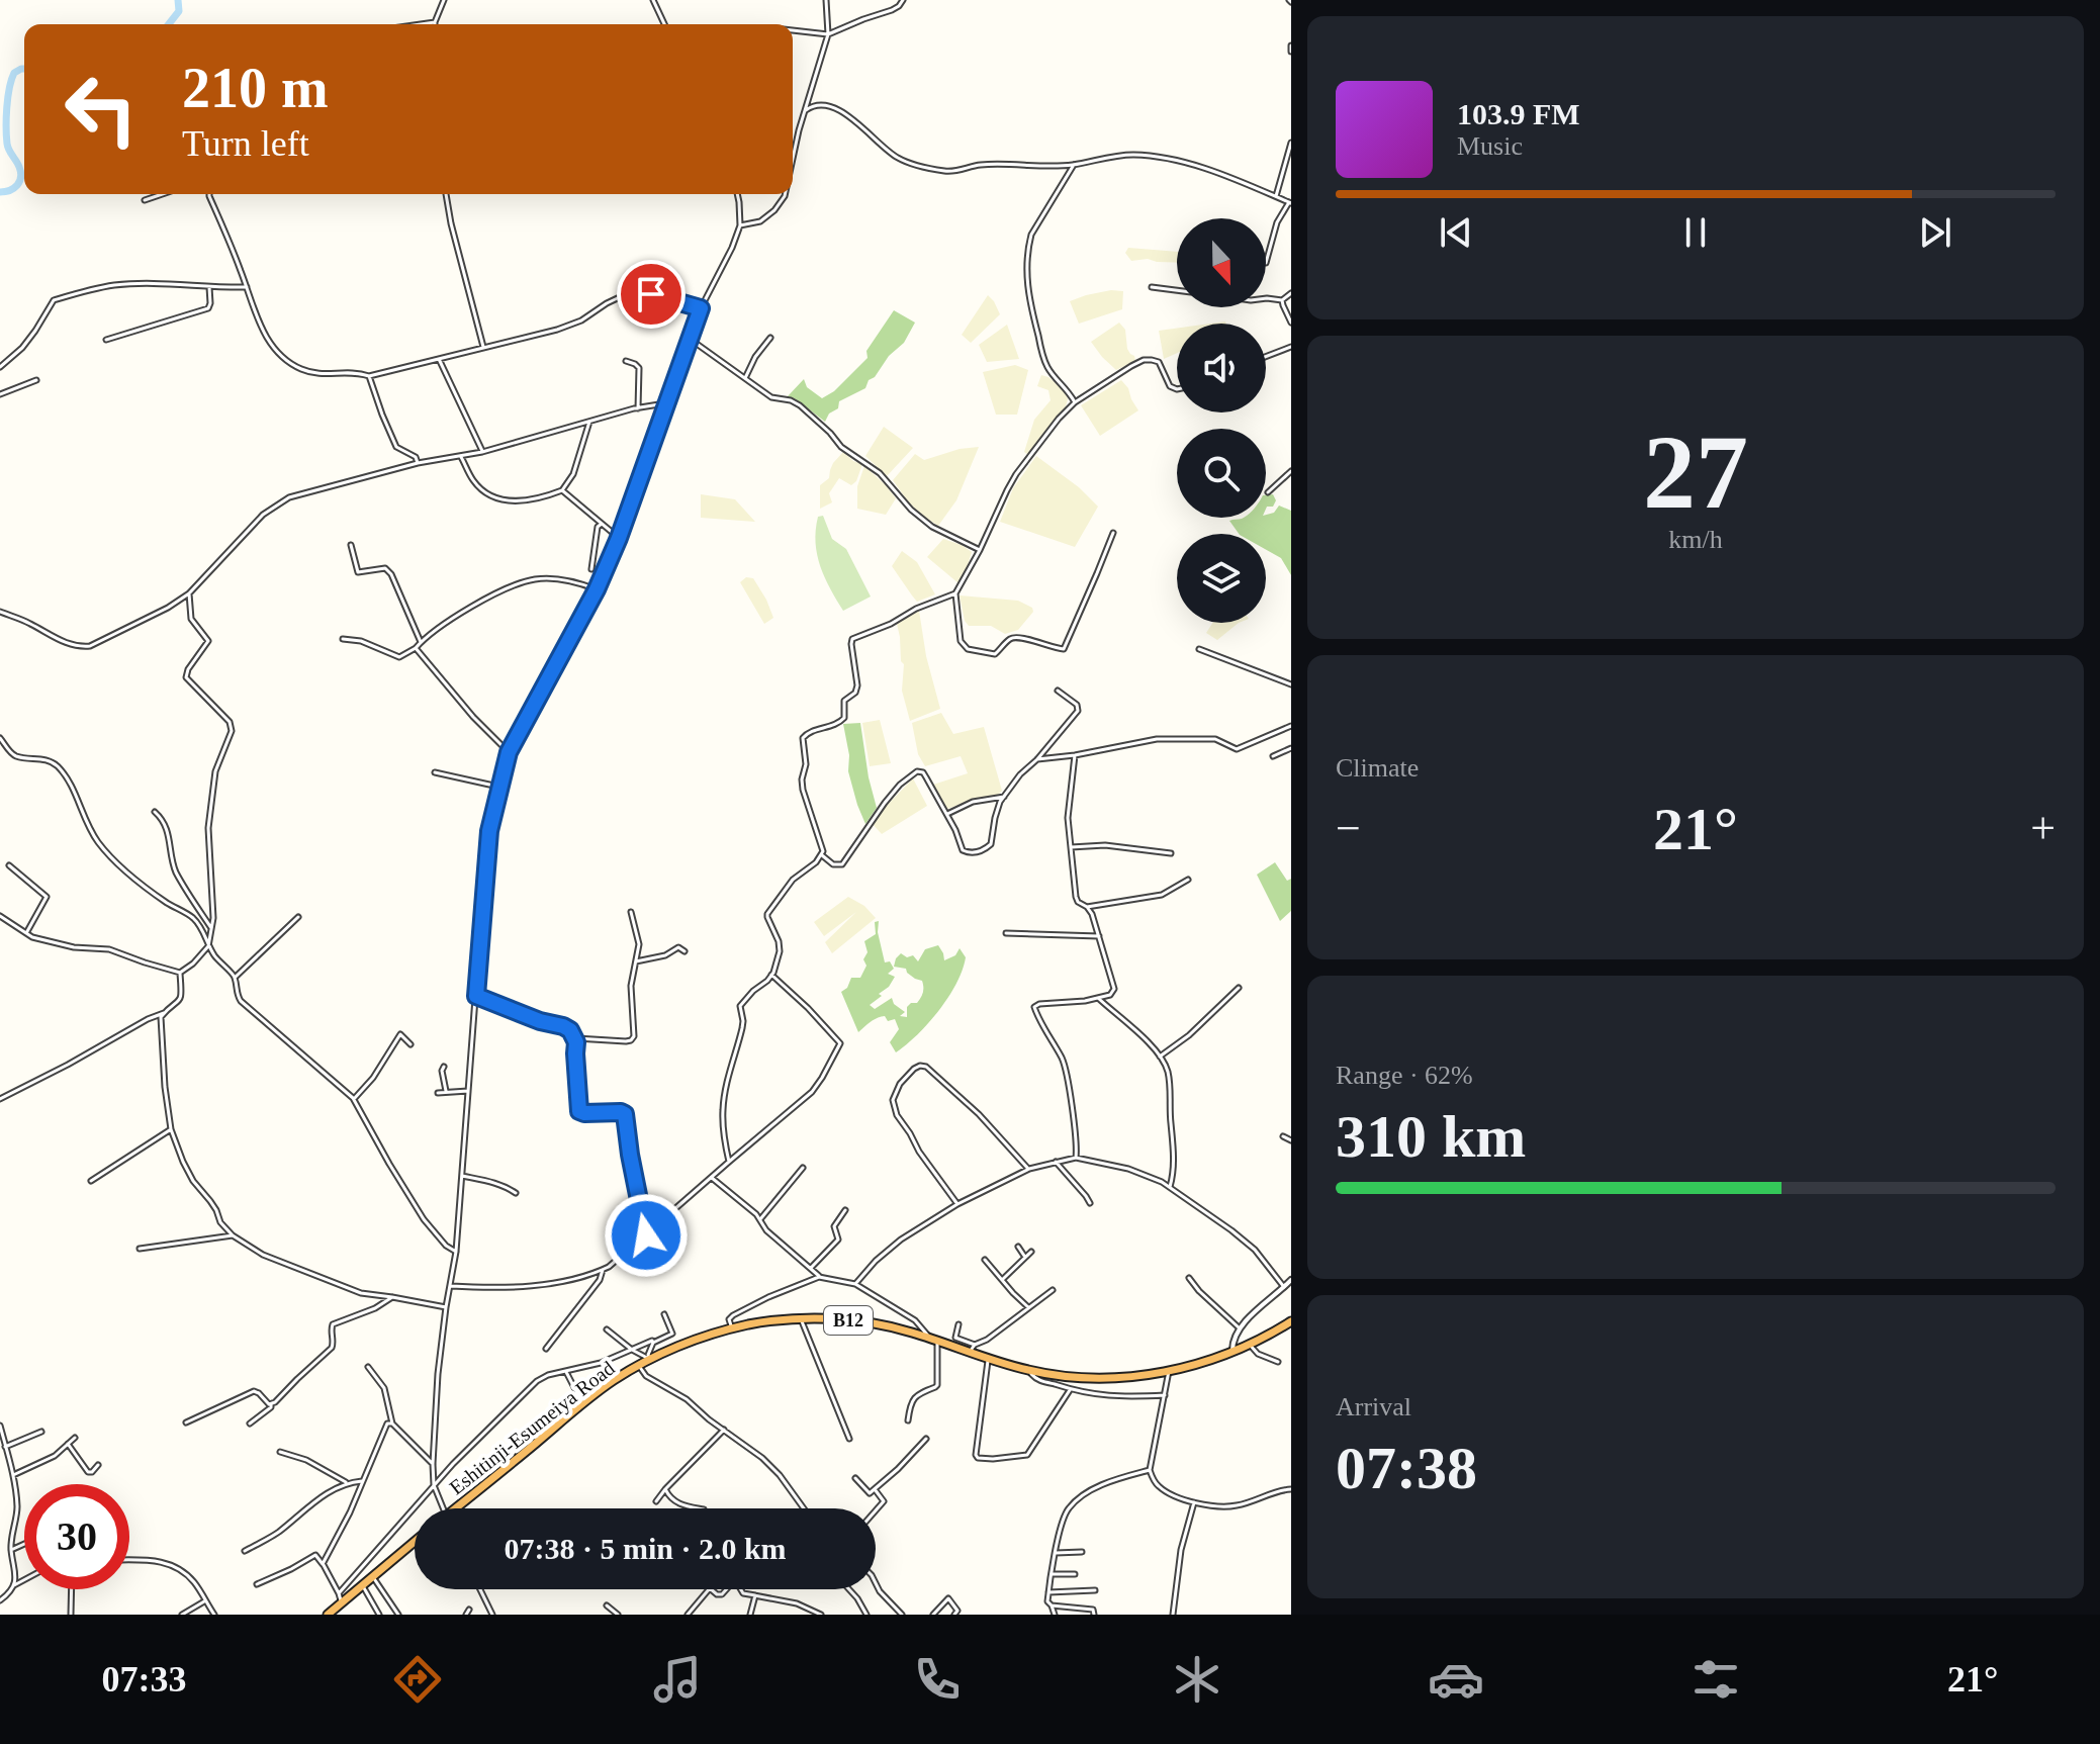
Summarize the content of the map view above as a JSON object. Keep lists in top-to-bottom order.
{
  "streets": {
    "highway": ["B12", "Eshitinji-Esumeiya Road"]
  },
  "north": "bottom",
  "page": {
    "turn": ["210 m", "Turn left"],
    "song": ["103.9 FM", "Music"],
    "tile": [
      ["27", "km/h"],
      "Climate",
      ["Range · 62%", "310 km"],
      ["Arrival", "07:38"]
    ],
    "heat": ["−", "21°", "+"],
    "limit": "30",
    "trip": "07:38 · 5 min · 2.0 km",
    "tabs": ["07:33", "21°"]
  }
}
